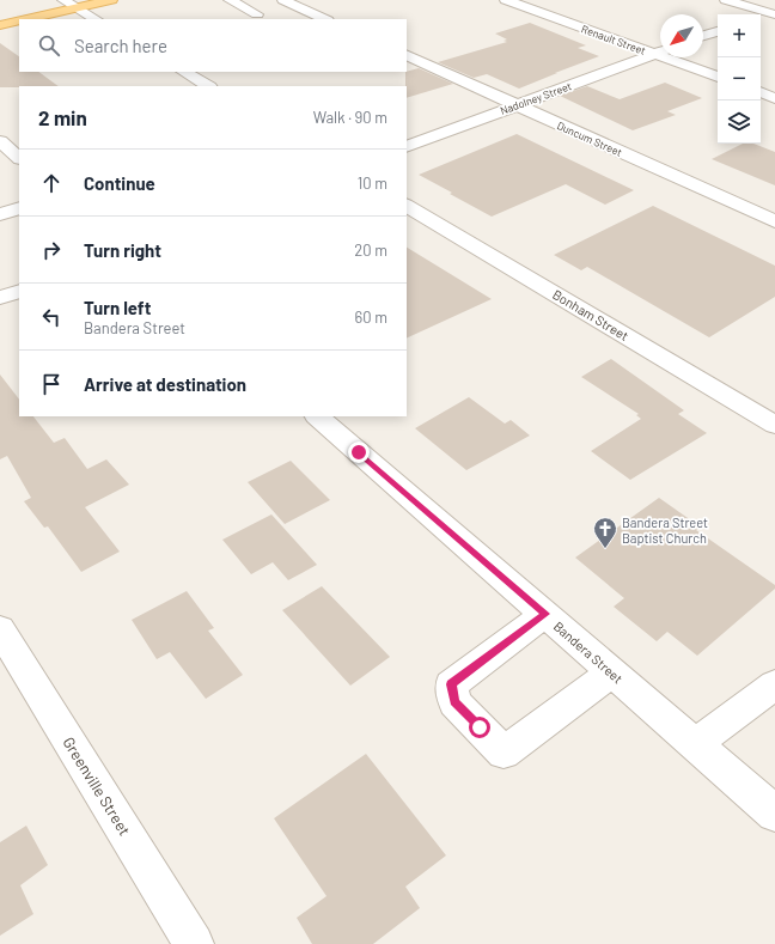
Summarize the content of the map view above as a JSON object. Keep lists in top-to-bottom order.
{
  "streets": {
    "street": [
      "Renault Street",
      "Nadolney Street",
      "Duncum Street",
      "Bonham Street",
      "Bandera Street",
      "Greenville Street"
    ]
  },
  "crossings": [
    ["Nadolney Street", "Duncum Street"]
  ],
  "places": {
    "church": ["Bandera Street Baptist Church"]
  },
  "north": "bottom left",
  "page": {
    "map_buttons": ["+", "−"],
    "search": "Search here",
    "heading": ["2 min", "Walk · 90 m"],
    "list": [
      ["Continue", "10 m"],
      ["Turn right", "20 m"],
      ["Turn left", "Bandera Street", "60 m"],
      "Arrive at destination"
    ]
  }
}
